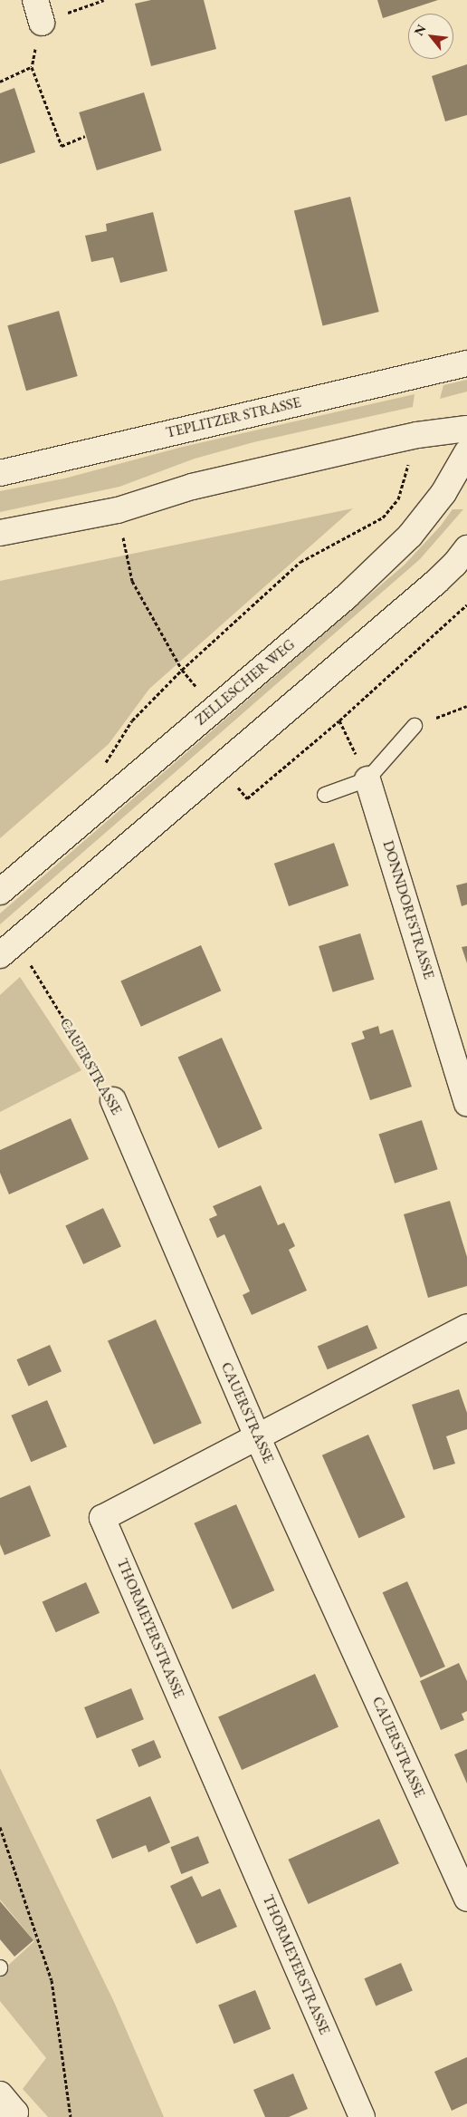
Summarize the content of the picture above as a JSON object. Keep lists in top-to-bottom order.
{
  "streets": {
    "street": [
      "TEPLITZER STRASSE",
      "ZELLESCHER WEG",
      "DONNDORFSTRASSE",
      "CAUERSTRASSE",
      "THORMEYERSTRASSE"
    ]
  },
  "crossings": [
    ["CAUERSTRASSE", "THORMEYERSTRASSE"]
  ],
  "north": "top left"
}
